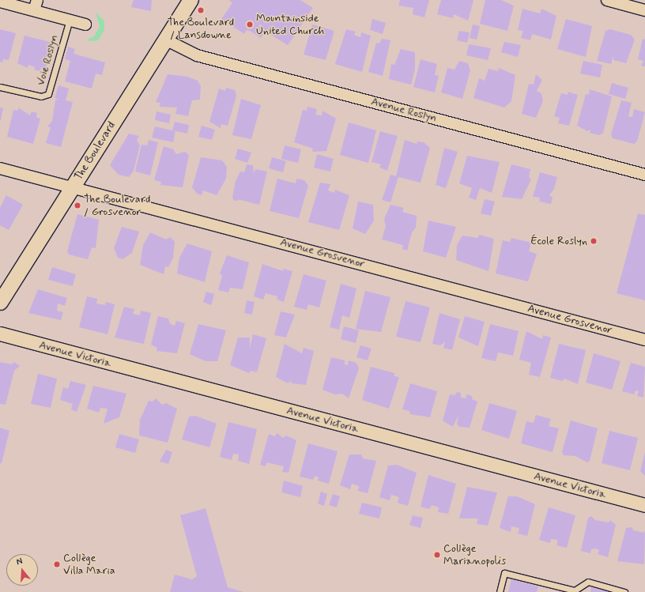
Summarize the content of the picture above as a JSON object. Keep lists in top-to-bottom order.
{
  "streets": {
    "main road": ["The Boulevard"],
    "street": ["Avenue Roslyn", "Avenue Grosvenor", "Avenue Victoria"],
    "lane": ["Voie Roslyn"]
  },
  "crossings": [
    ["Avenue Roslyn", "The Boulevard"],
    ["The Boulevard", "Avenue Grosvenor"]
  ],
  "places": [
    "The Boulevard / Lansdowne",
    "Mountainside United Church",
    "The Boulevard / Grosvenor",
    "École Roslyn",
    "Collège Marianopolis",
    "Collège Villa Maria"
  ],
  "north": "top"
}
